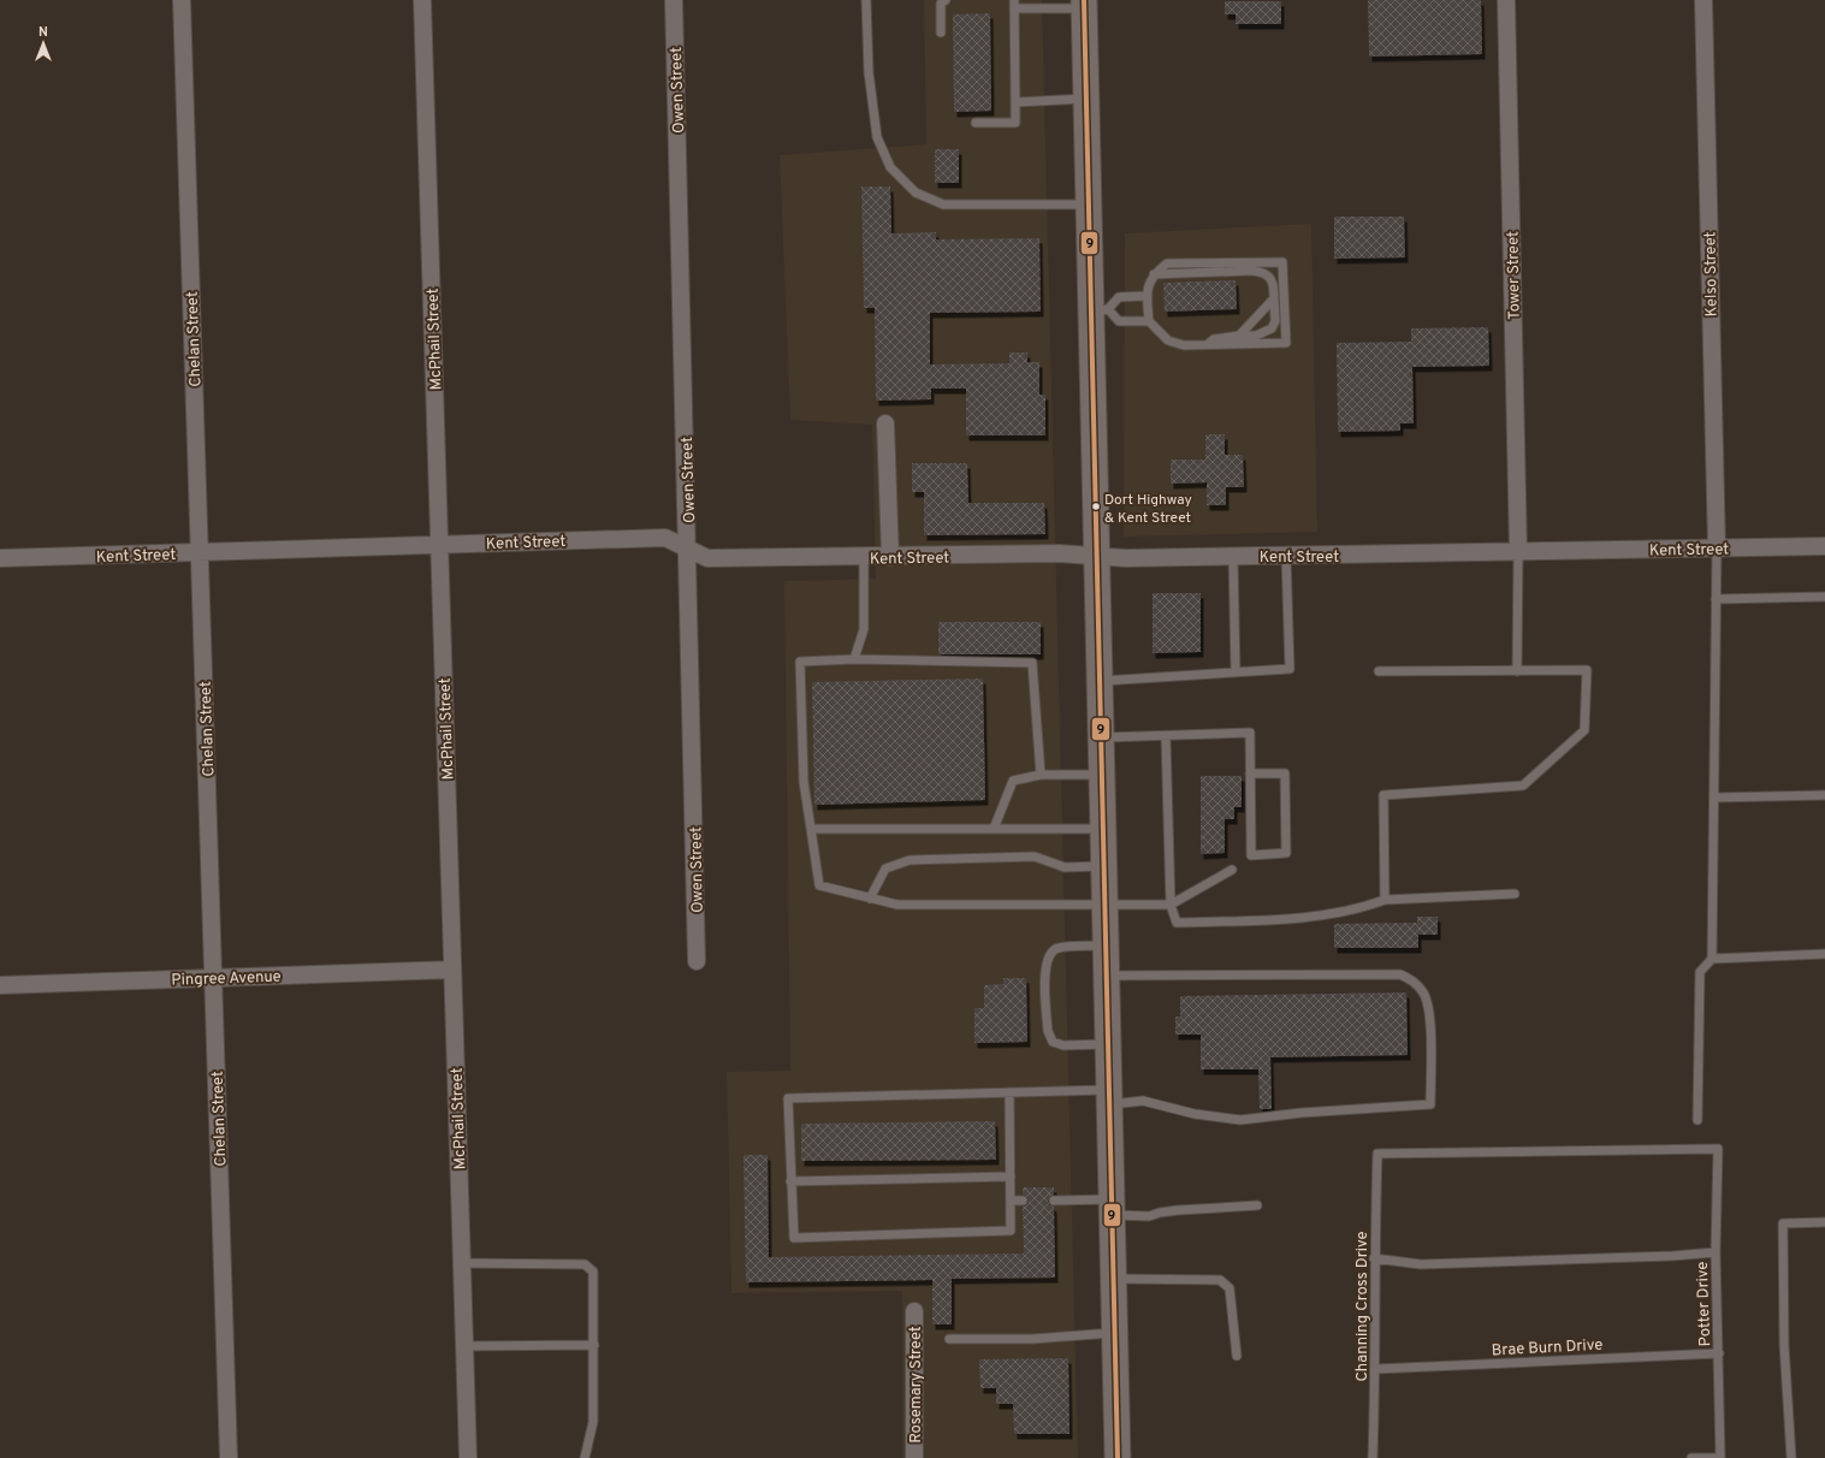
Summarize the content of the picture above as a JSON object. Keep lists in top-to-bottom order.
{
  "streets": {
    "street": [
      "Owen Street",
      "Kelso Street",
      "Tower Street",
      "Chelan Street",
      "McPhail Street",
      "Kent Street",
      "Pingree Avenue",
      "Rosemary Street"
    ],
    "lane": ["Potter Drive", "Channing Cross Drive", "Brae Burn Drive"]
  },
  "crossings": [
    ["Owen Street", "Kent Street"],
    ["Kelso Street", "Kent Street"],
    ["Tower Street", "Kent Street"],
    ["Chelan Street", "Kent Street"],
    ["Chelan Street", "Pingree Avenue"],
    ["McPhail Street", "Kent Street"],
    ["McPhail Street", "Pingree Avenue"],
    ["Potter Drive", "Channing Cross Drive"],
    ["Potter Drive", "Brae Burn Drive"],
    ["Channing Cross Drive", "Brae Burn Drive"]
  ],
  "places": ["Dort Highway & Kent Street"],
  "lines": ["transit line 9"],
  "north": "top"
}
